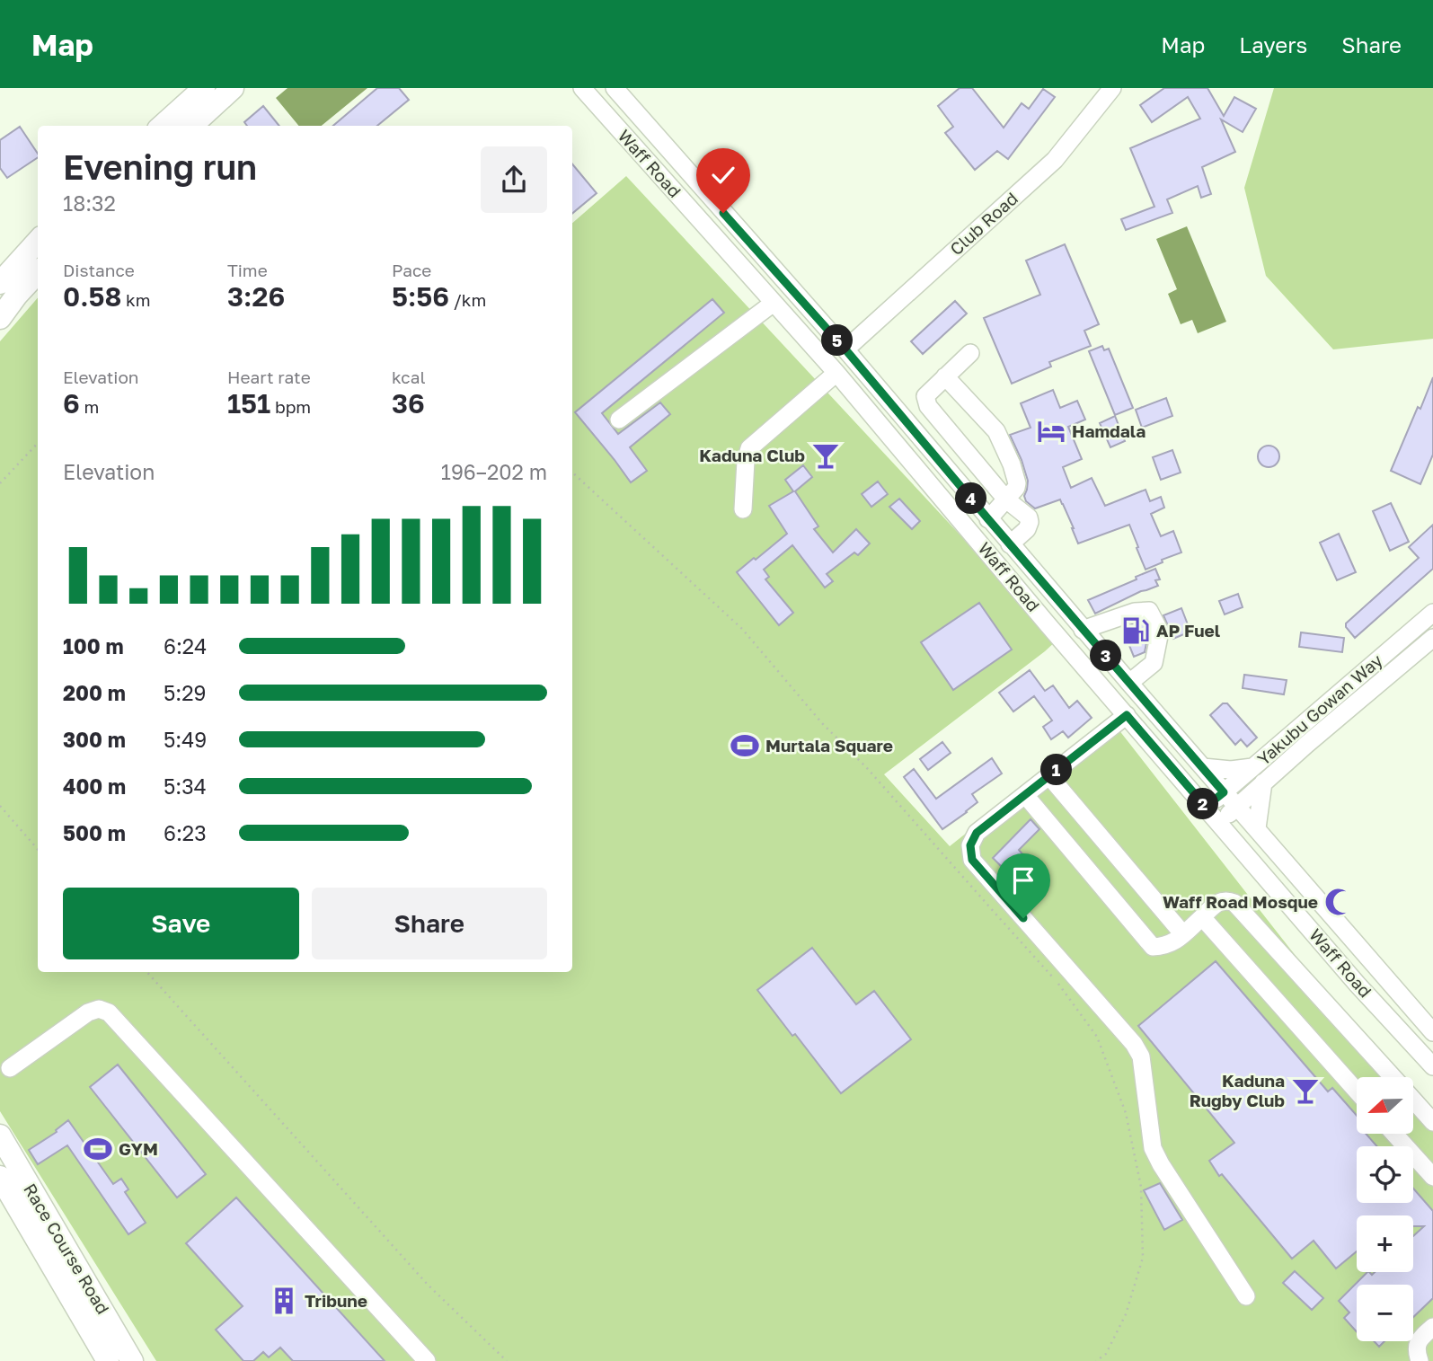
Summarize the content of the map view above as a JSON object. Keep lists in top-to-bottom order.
{
  "streets": {
    "main road": ["Race Course Road"],
    "street": ["Waff Road", "Club Road", "Yakubu Gowan Way"]
  },
  "crossings": [
    ["Waff Road", "Club Road"],
    ["Waff Road", "Yakubu Gowan Way"]
  ],
  "places": {
    "hotel": ["Hamdala"],
    "bar": ["Kaduna Club", "Kaduna Rugby Club"],
    "fuel station": ["AP Fuel"],
    "sports": ["Murtala Square", "GYM"],
    "mosque": ["Waff Road Mosque"],
    "building": ["Tribune"]
  },
  "north": "left",
  "page": {
    "header": "Map",
    "nav": ["Map", "Layers", "Share"],
    "heading": ["Evening run", "18:32"],
    "stats": [
      ["Distance", "0.58 km"],
      ["Time", "3:26"],
      ["Pace", "5:56 /km"],
      ["Elevation", "6 m"],
      ["Heart rate", "151 bpm"],
      ["kcal", "36"]
    ],
    "pins": [
      "5",
      "4",
      "3",
      "1",
      "2"
    ],
    "chart": ["Elevation", "196–202 m"],
    "list": [
      {
        "name": "100 m",
        "note": "6:24"
      },
      {
        "name": "200 m",
        "note": "5:29"
      },
      {
        "name": "300 m",
        "note": "5:49"
      },
      {
        "name": "400 m",
        "note": "5:34"
      },
      {
        "name": "500 m",
        "note": "6:23"
      }
    ],
    "buttons": ["Save", "Share"],
    "map_buttons": ["+", "−"]
  }
}
